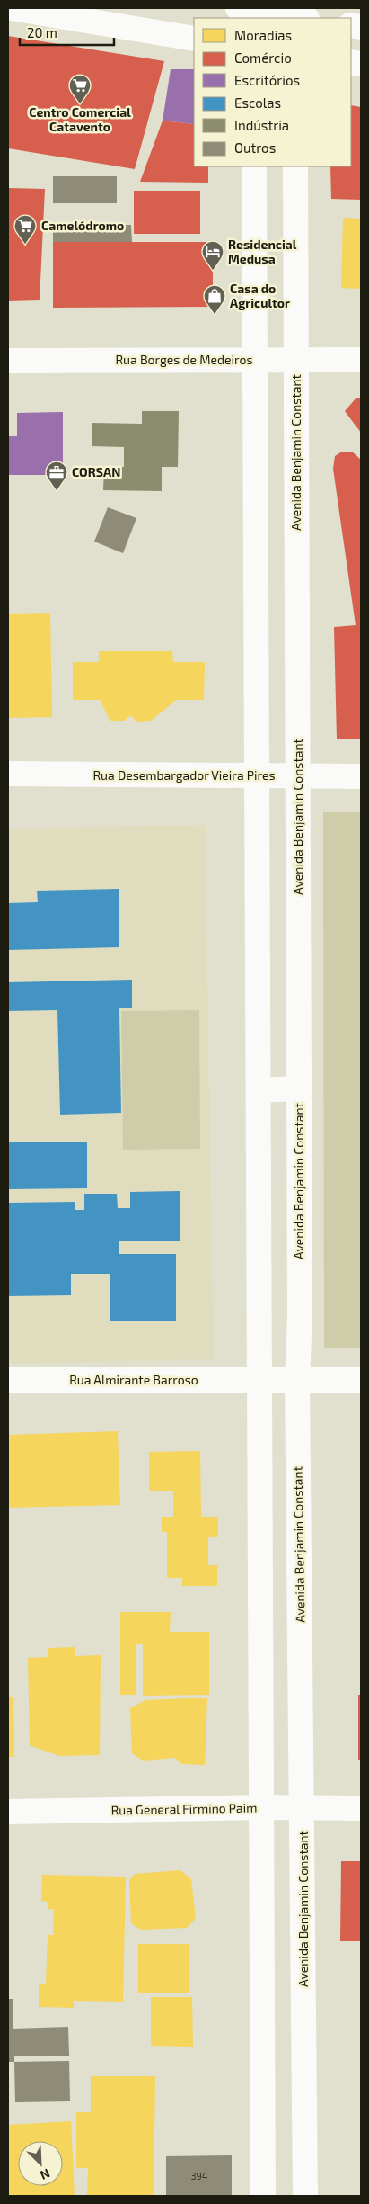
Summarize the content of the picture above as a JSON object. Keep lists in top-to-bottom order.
{
  "streets": {
    "main road": [
      "Rua Borges de Medeiros",
      "Avenida Benjamin Constant",
      "Rua Desembargador Vieira Pires",
      "Rua Almirante Barroso",
      "Rua General Firmino Paim"
    ]
  },
  "crossings": [
    ["Rua Borges de Medeiros", "Avenida Benjamin Constant"],
    ["Avenida Benjamin Constant", "Rua Desembargador Vieira Pires"],
    ["Avenida Benjamin Constant", "Rua Almirante Barroso"],
    ["Avenida Benjamin Constant", "Rua General Firmino Paim"]
  ],
  "places": {
    "supermarket": ["Centro Comercial Catavento", "Camelódromo"],
    "hotel": ["Residencial Medusa"],
    "shop": ["Casa do Agricultor"],
    "office": ["CORSAN"]
  },
  "house_numbers": ["394"],
  "legend": [
    "Moradias",
    "Comércio",
    "Escritórios",
    "Escolas",
    "Indústria",
    "Outros"
  ],
  "scale_bar": "20 m",
  "north": "bottom right"
}
